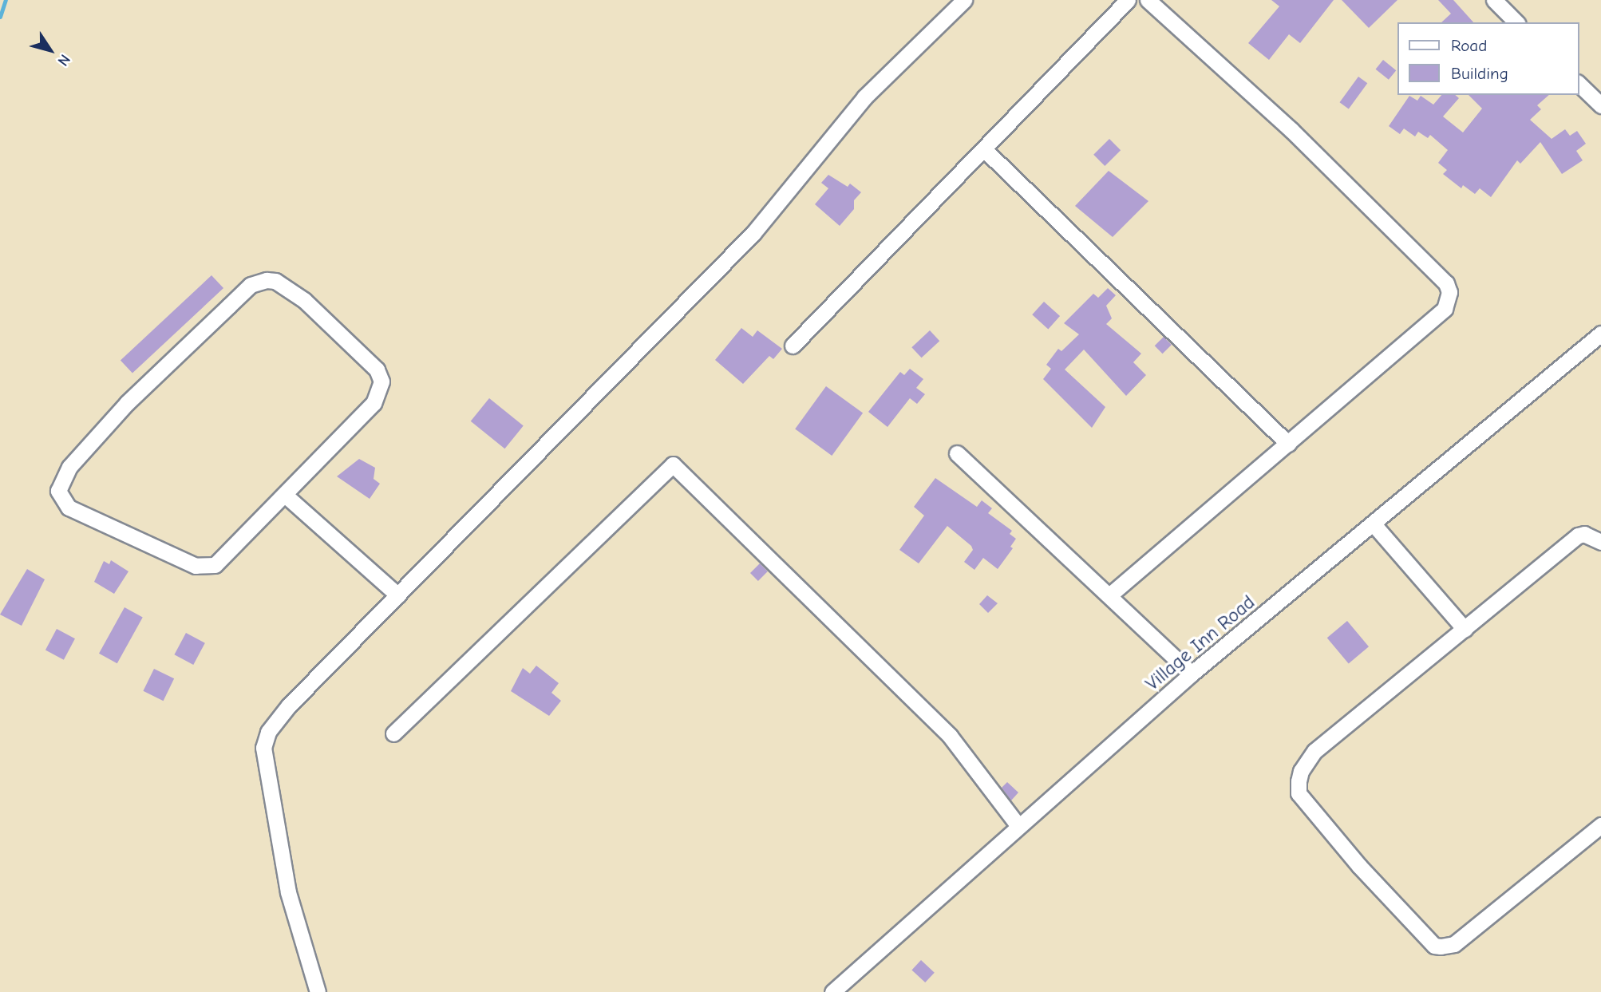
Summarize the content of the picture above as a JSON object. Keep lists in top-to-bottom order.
{
  "streets": {
    "street": ["Village Inn Road"]
  },
  "legend": ["Road", "Building"],
  "north": "bottom right"
}
